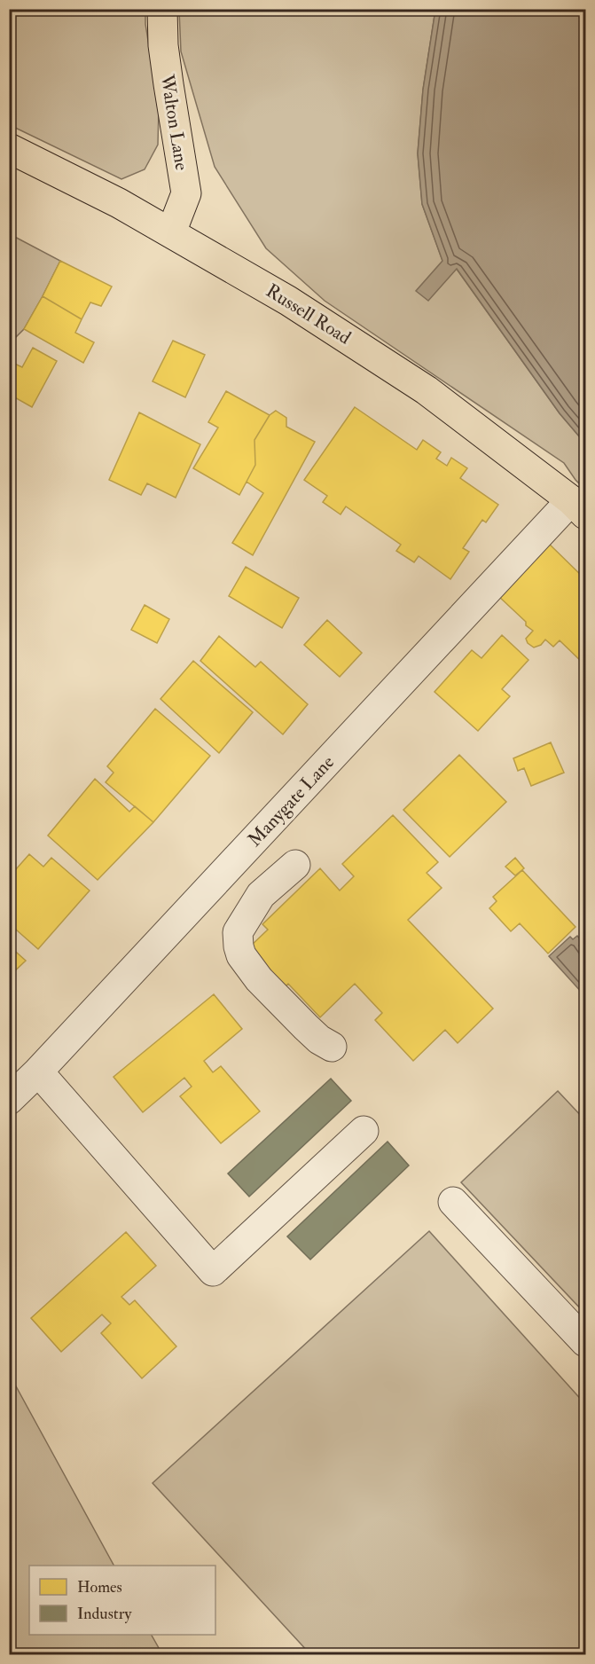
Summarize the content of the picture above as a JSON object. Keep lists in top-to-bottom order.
{
  "streets": {
    "main road": ["Walton Lane", "Russell Road"],
    "street": ["Manygate Lane"]
  },
  "crossings": [
    ["Walton Lane", "Russell Road"],
    ["Russell Road", "Manygate Lane"]
  ],
  "legend": ["Homes", "Industry"]
}
